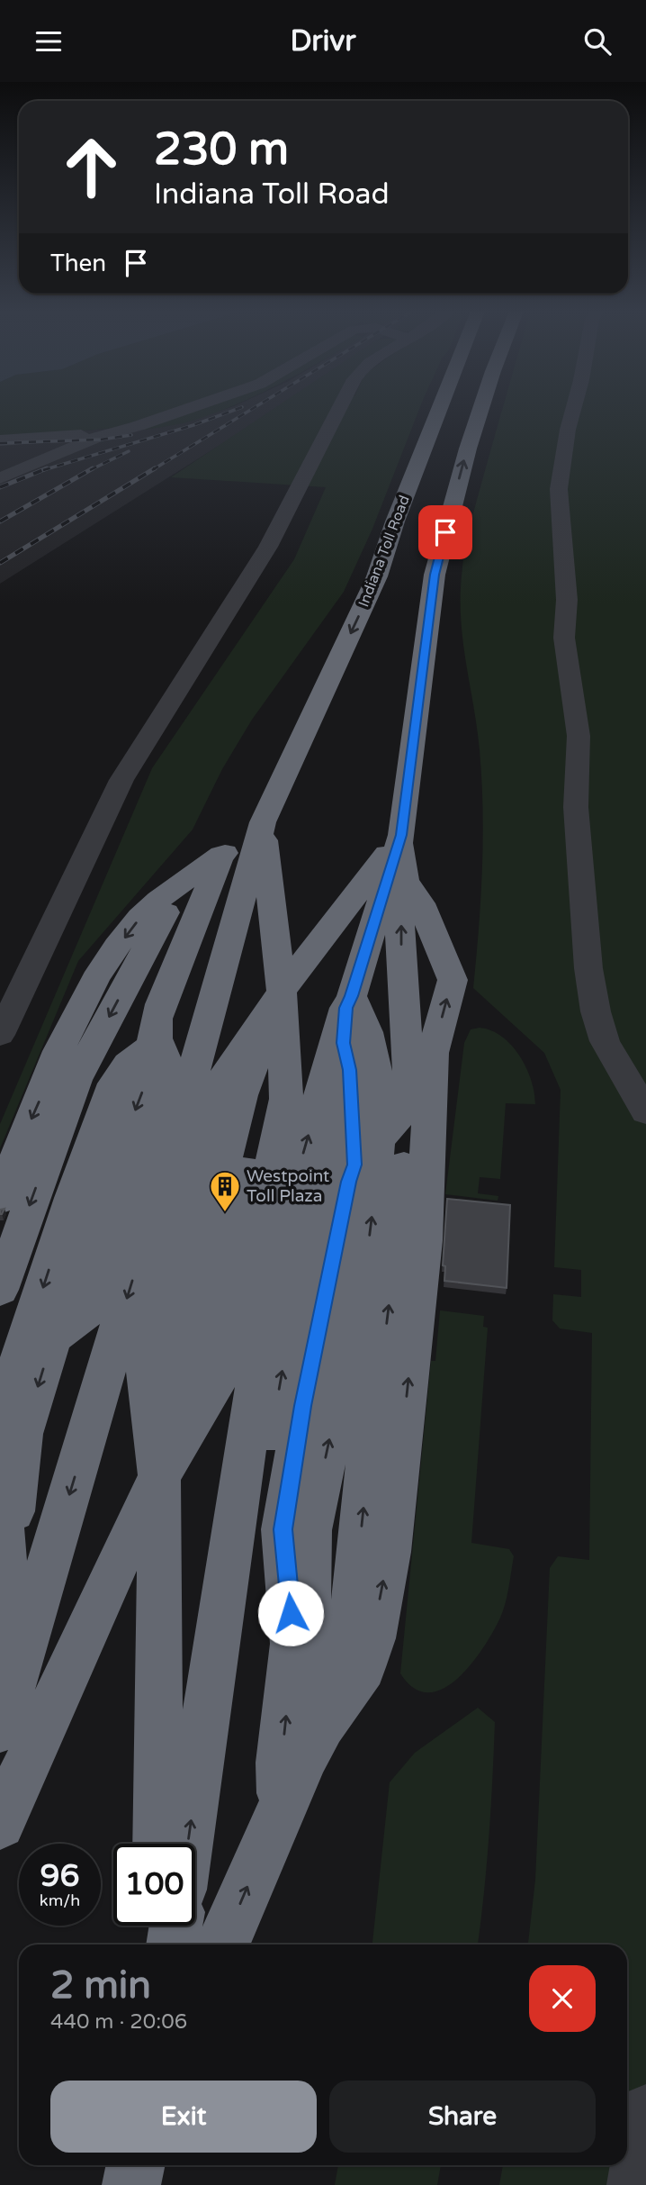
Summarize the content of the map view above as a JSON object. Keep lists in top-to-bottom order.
{
  "streets": {
    "highway": ["Indiana Toll Road"]
  },
  "places": {
    "building": ["Westpoint Toll Plaza"]
  },
  "page": {
    "header": "Drivr",
    "turn": ["230 m", "Indiana Toll Road"],
    "then": "Then",
    "speed": "96 km/h",
    "limit": "100",
    "heading": ["2 min", "440 m · 20:06"],
    "buttons": ["Exit", "Share"]
  }
}
